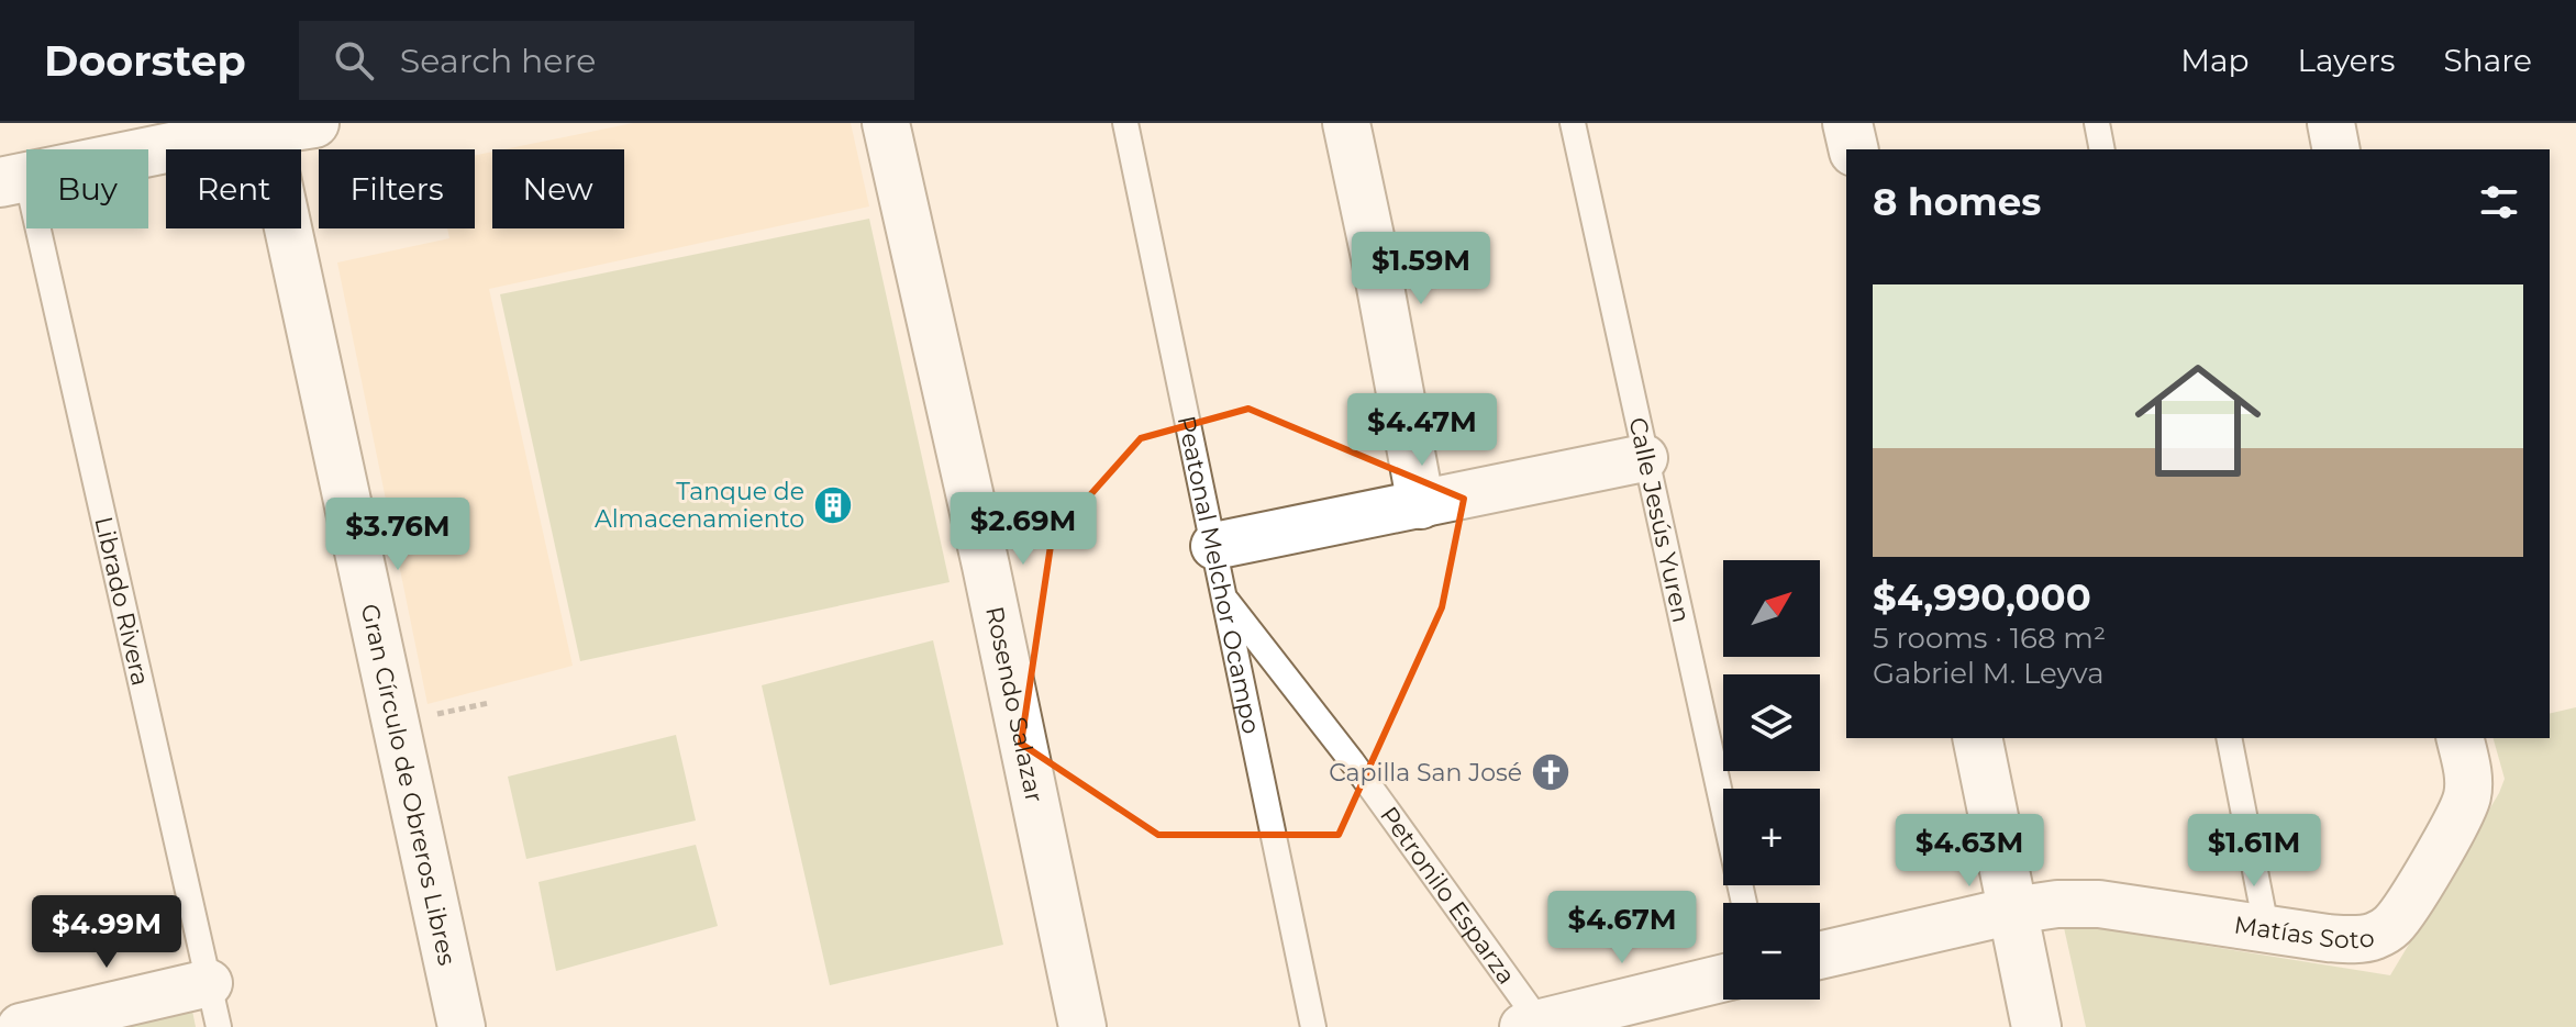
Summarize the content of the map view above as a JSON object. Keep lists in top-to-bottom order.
{
  "streets": {
    "street": ["Rosendo Salazar", "Gran Círculo de Obreros Libres", "Matías Soto"],
    "lane": [
      "Calle Jesús Yuren",
      "Peatonal Melchor Ocampo",
      "Librado Rivera",
      "Petronilo Esparza"
    ]
  },
  "crossings": [
    ["Peatonal Melchor Ocampo", "Petronilo Esparza"]
  ],
  "places": {
    "building": ["Tanque de Almacenamiento"],
    "church": ["Capilla San José"]
  },
  "north": "top right",
  "page": {
    "header": "Doorstep",
    "search": "Search here",
    "nav": ["Map", "Layers", "Share"],
    "chip": [
      "Buy",
      "Rent",
      "Filters",
      "New"
    ],
    "heading": "8 homes",
    "price": [
      "$1.59M",
      "$4.47M",
      "$2.69M",
      "$3.76M",
      "$4.63M",
      "$1.61M",
      "$4.67M",
      "$4.99M"
    ],
    "list": [
      {
        "name": "$4,990,000",
        "note": "5 rooms · 168 m² · Gabriel M. Leyva"
      }
    ],
    "map_buttons": ["+", "−"]
  }
}
